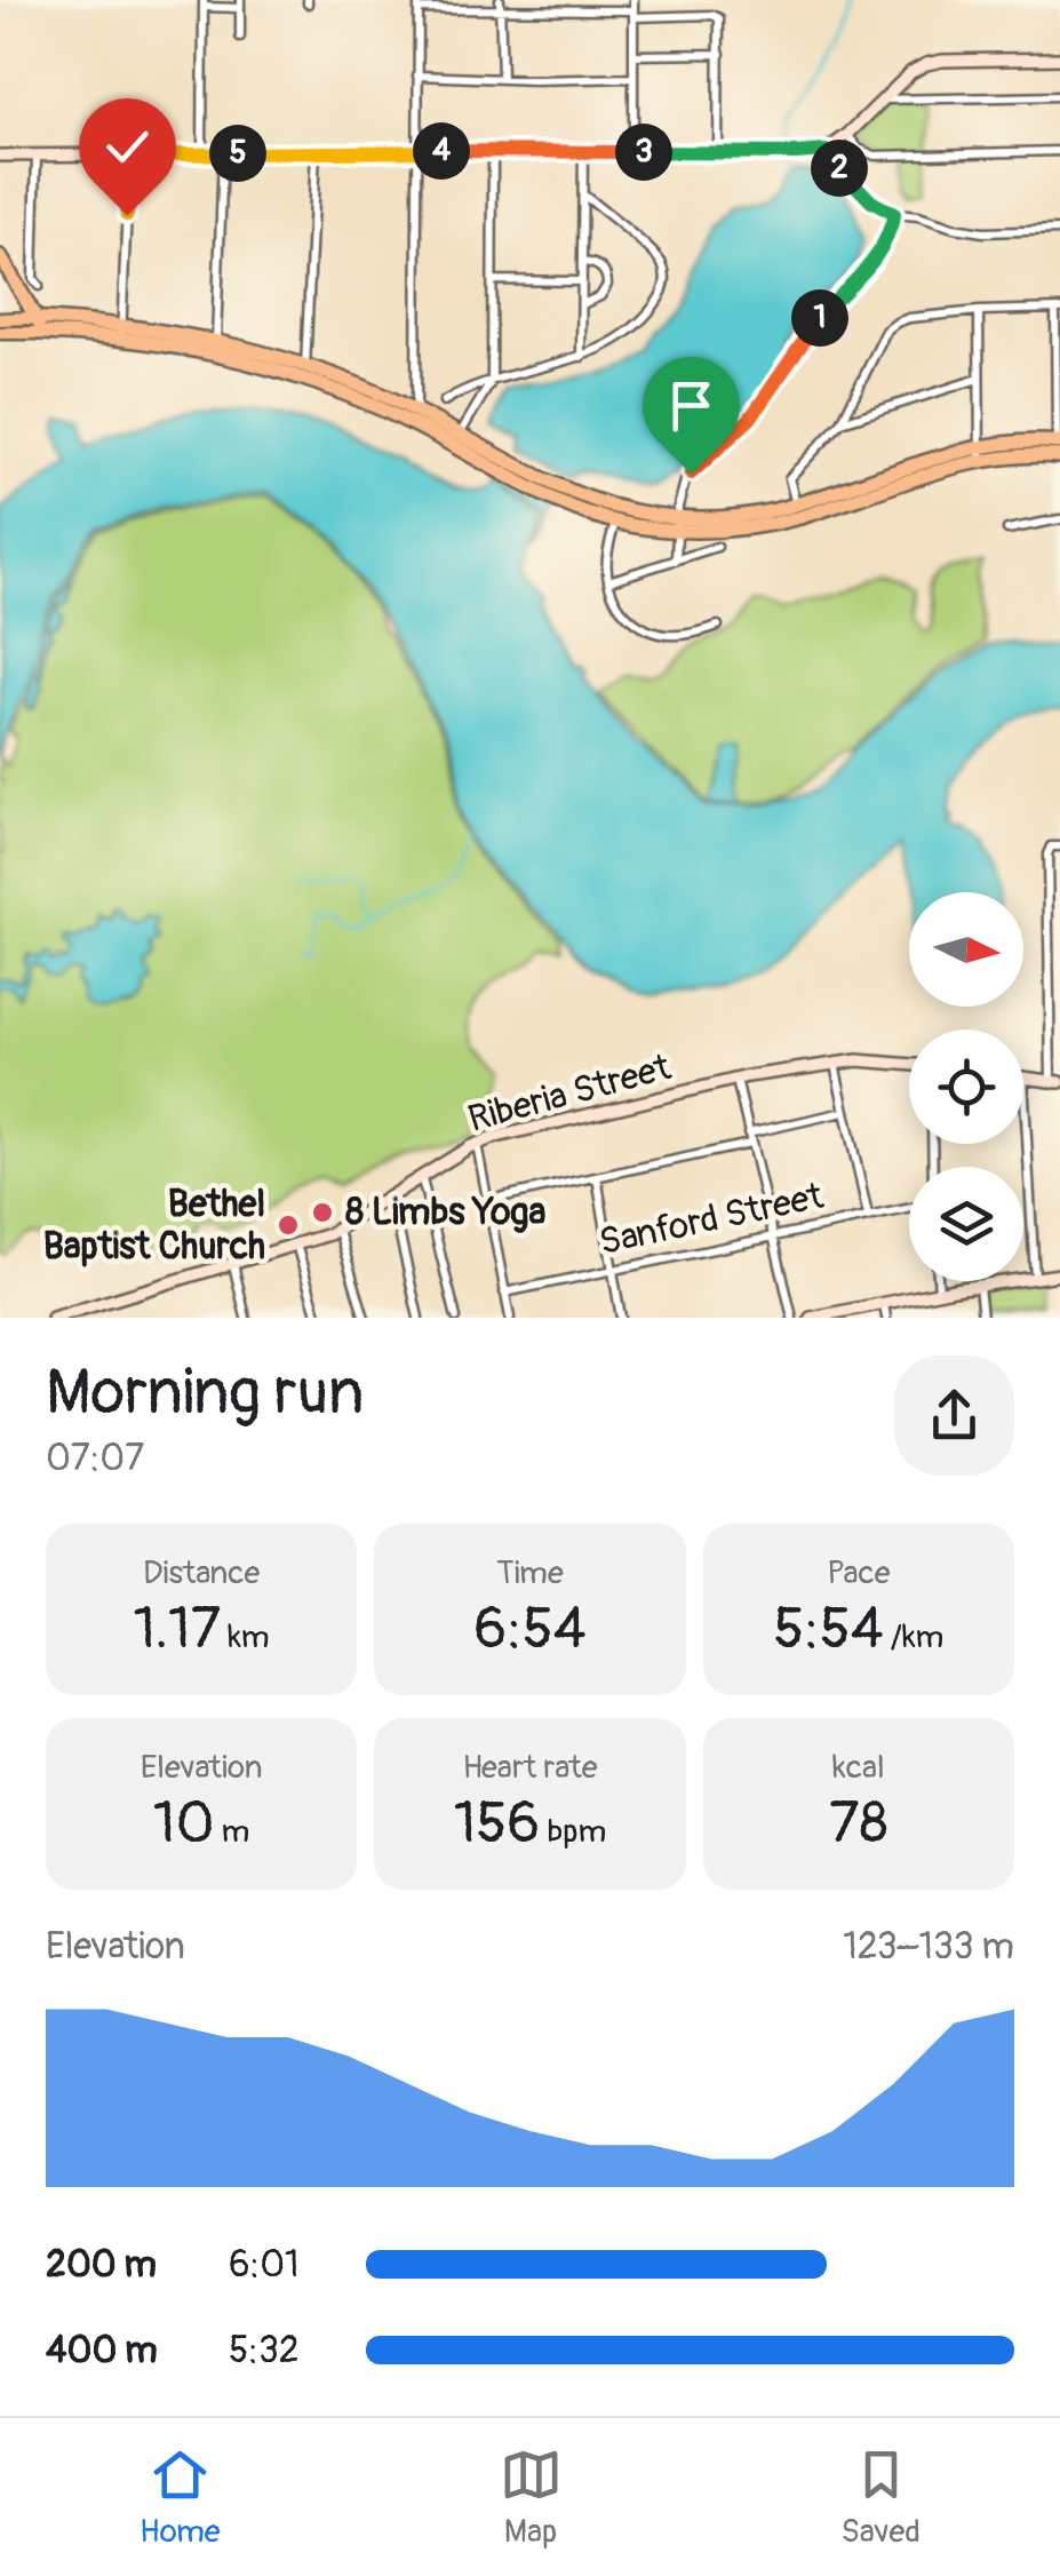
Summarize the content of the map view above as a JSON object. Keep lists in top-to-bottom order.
{
  "streets": {
    "street": ["Riberia Street", "Sanford Street"]
  },
  "places": ["8 Limbs Yoga", "Bethel Baptist Church"],
  "north": "right",
  "page": {
    "pins": [
      "4",
      "3",
      "5",
      "2",
      "1"
    ],
    "heading": ["Morning run", "07:07"],
    "stats": [
      ["Distance", "1.17 km"],
      ["Time", "6:54"],
      ["Pace", "5:54 /km"],
      ["Elevation", "10 m"],
      ["Heart rate", "156 bpm"],
      ["kcal", "78"]
    ],
    "chart": ["Elevation", "123–133 m"],
    "list": [
      {
        "name": "200 m",
        "note": "6:01"
      },
      {
        "name": "400 m",
        "note": "5:32"
      }
    ],
    "tabs": ["Home", "Map", "Saved"]
  }
}
